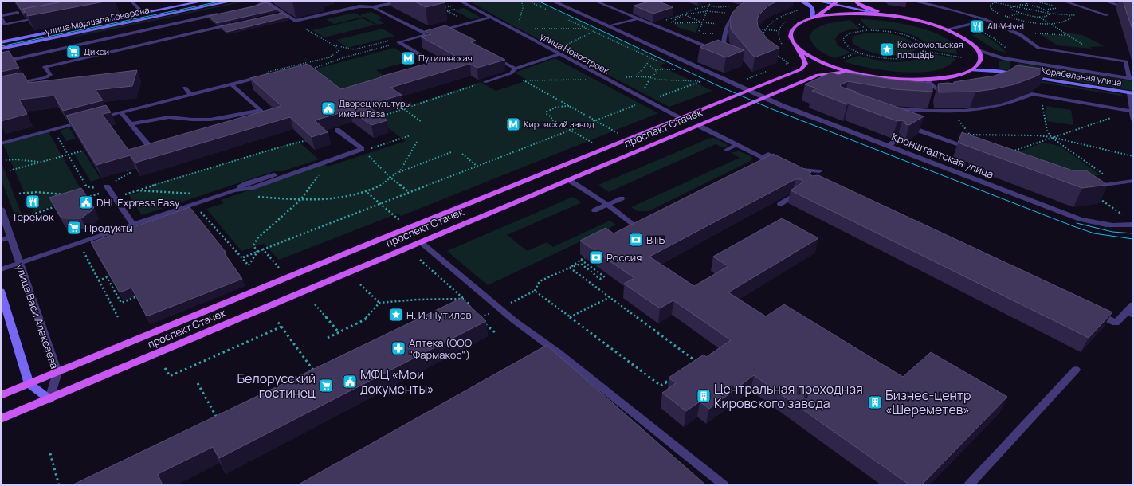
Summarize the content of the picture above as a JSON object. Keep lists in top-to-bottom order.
{
  "streets": {
    "main road": ["улица Маршала Говорова", "Корабельная улица", "проспект Стачек"],
    "street": ["улица Новостроек", "Кронштадтская улица", "улица Васи Алексеева"]
  },
  "crossings": [
    ["улица Новостроек", "проспект Стачек"],
    ["проспект Стачек", "Кронштадтская улица"],
    ["проспект Стачек", "улица Васи Алексеева"]
  ],
  "places": {
    "restaurant": ["Alt Velvet", "Теремок"],
    "place": ["Комсомольская площадь", "Н. И. Путилов"],
    "supermarket": ["Дикси", "Продукты", "Белорусский гостинец"],
    "metro station": ["Путиловская", "Кировский завод"],
    "public building": ["Дворец культуры имени Газа", "DHL Express Easy", "МФЦ «Мои документы»"],
    "bank": ["ВТБ", "Россия"],
    "pharmacy": ["Аптека (ООО \"Фармакос\")"],
    "building": ["Центральная проходная Кировского завода", "Бизнес-центр «Шереметев»"]
  }
}
